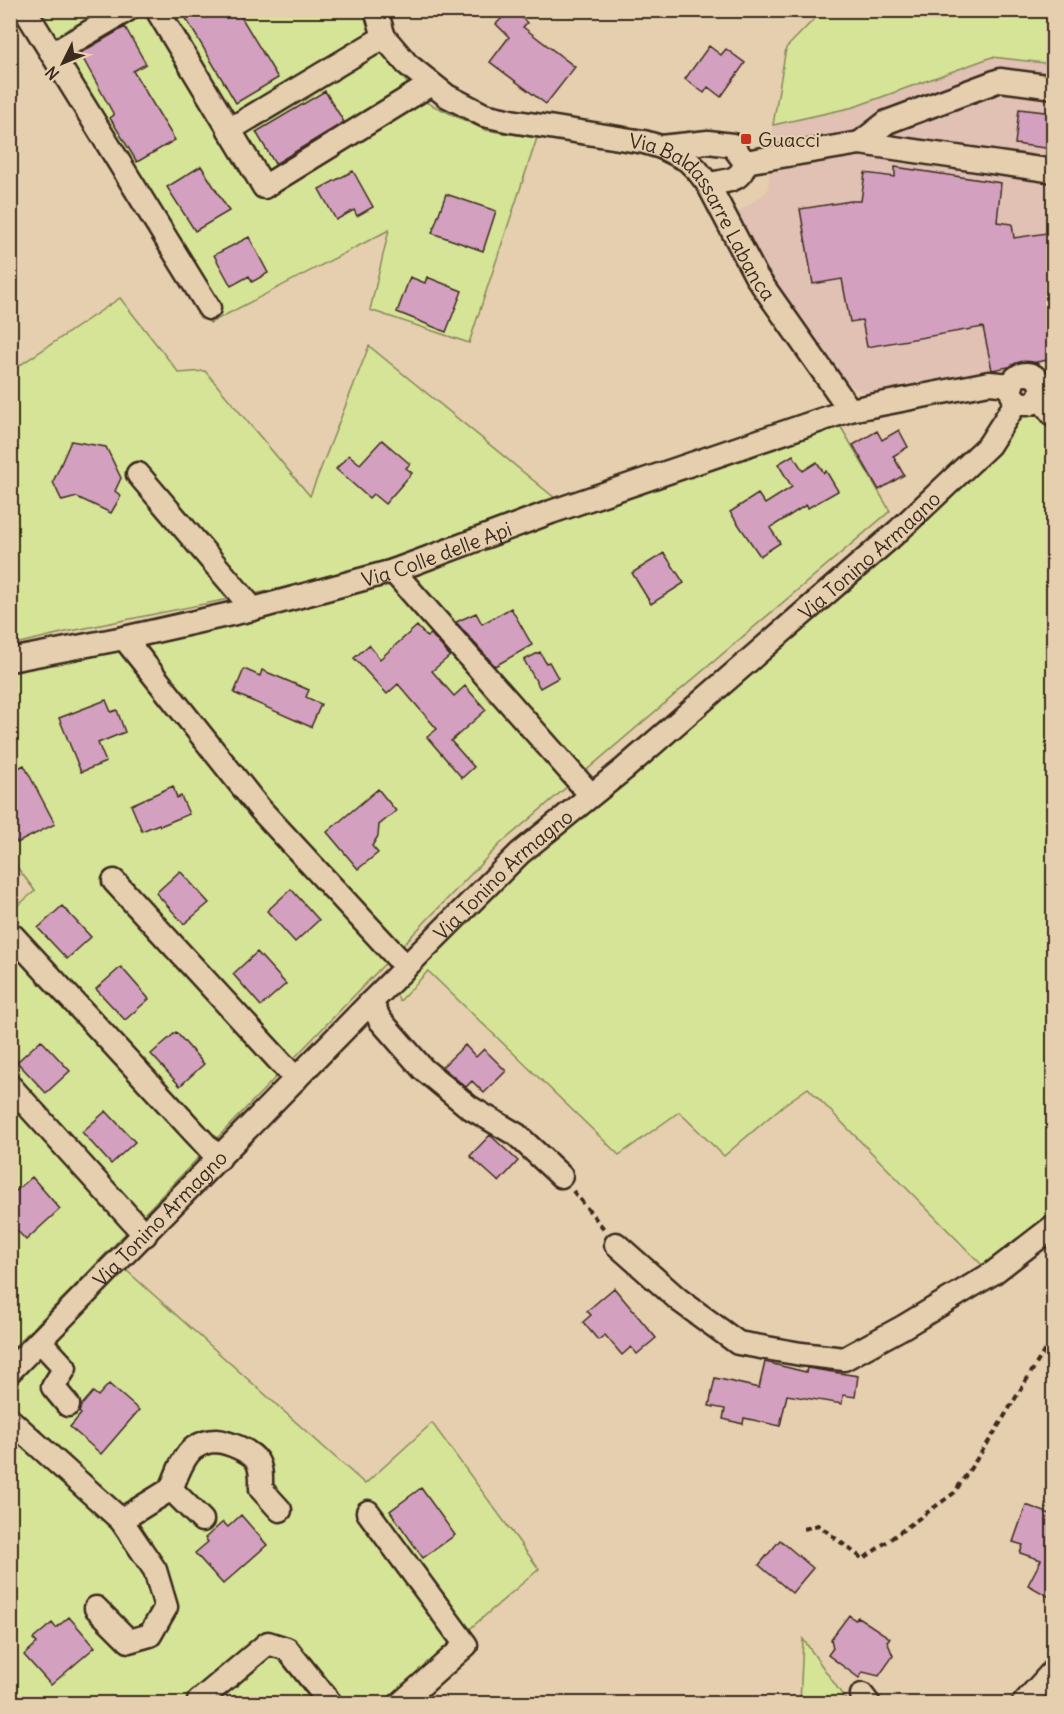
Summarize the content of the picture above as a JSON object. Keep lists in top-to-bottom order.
{
  "streets": {
    "street": ["Via Baldassarre Labanca", "Via Colle delle Api", "Via Tonino Armagno"]
  },
  "crossings": [
    ["Via Baldassarre Labanca", "Via Colle delle Api"]
  ],
  "places": {
    "transit": ["Guacci"]
  },
  "north": "bottom left"
}
